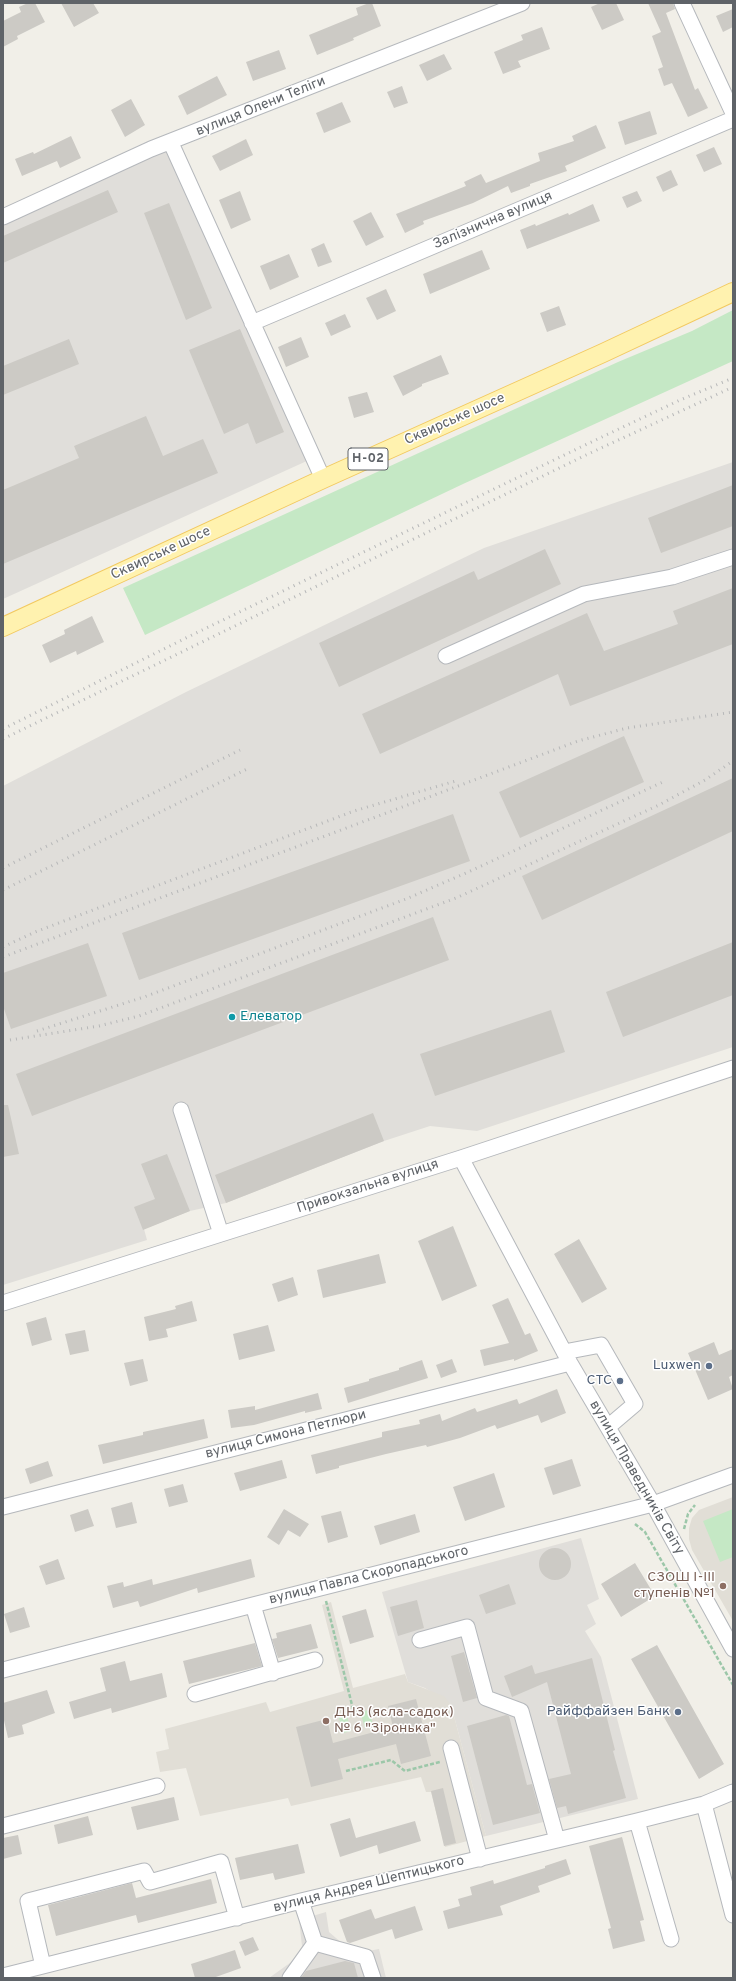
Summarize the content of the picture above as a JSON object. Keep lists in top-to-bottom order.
{
  "streets": {
    "main road": ["Сквирське шосе", "Н-02"],
    "street": [
      "вулиця Олени Теліги",
      "Залізнична вулиця",
      "Привокзальна вулиця",
      "вулиця Симона Петлюри",
      "вулиця Праведників Світу",
      "вулиця Павла Скоропадського",
      "вулиця Андрея Шептицького"
    ]
  },
  "crossings": [
    ["Привокзальна вулиця", "вулиця Праведників Світу"],
    ["вулиця Симона Петлюри", "вулиця Праведників Світу"],
    ["вулиця Праведників Світу", "вулиця Павла Скоропадського"]
  ],
  "places": [
    "Елеватор",
    "Luxwen",
    "СТС",
    "СЗОШ І-ІІІ ступенів №1",
    "Райффайзен Банк",
    "ДНЗ (ясла-садок) № 6 \"Зіронька\""
  ]
}
